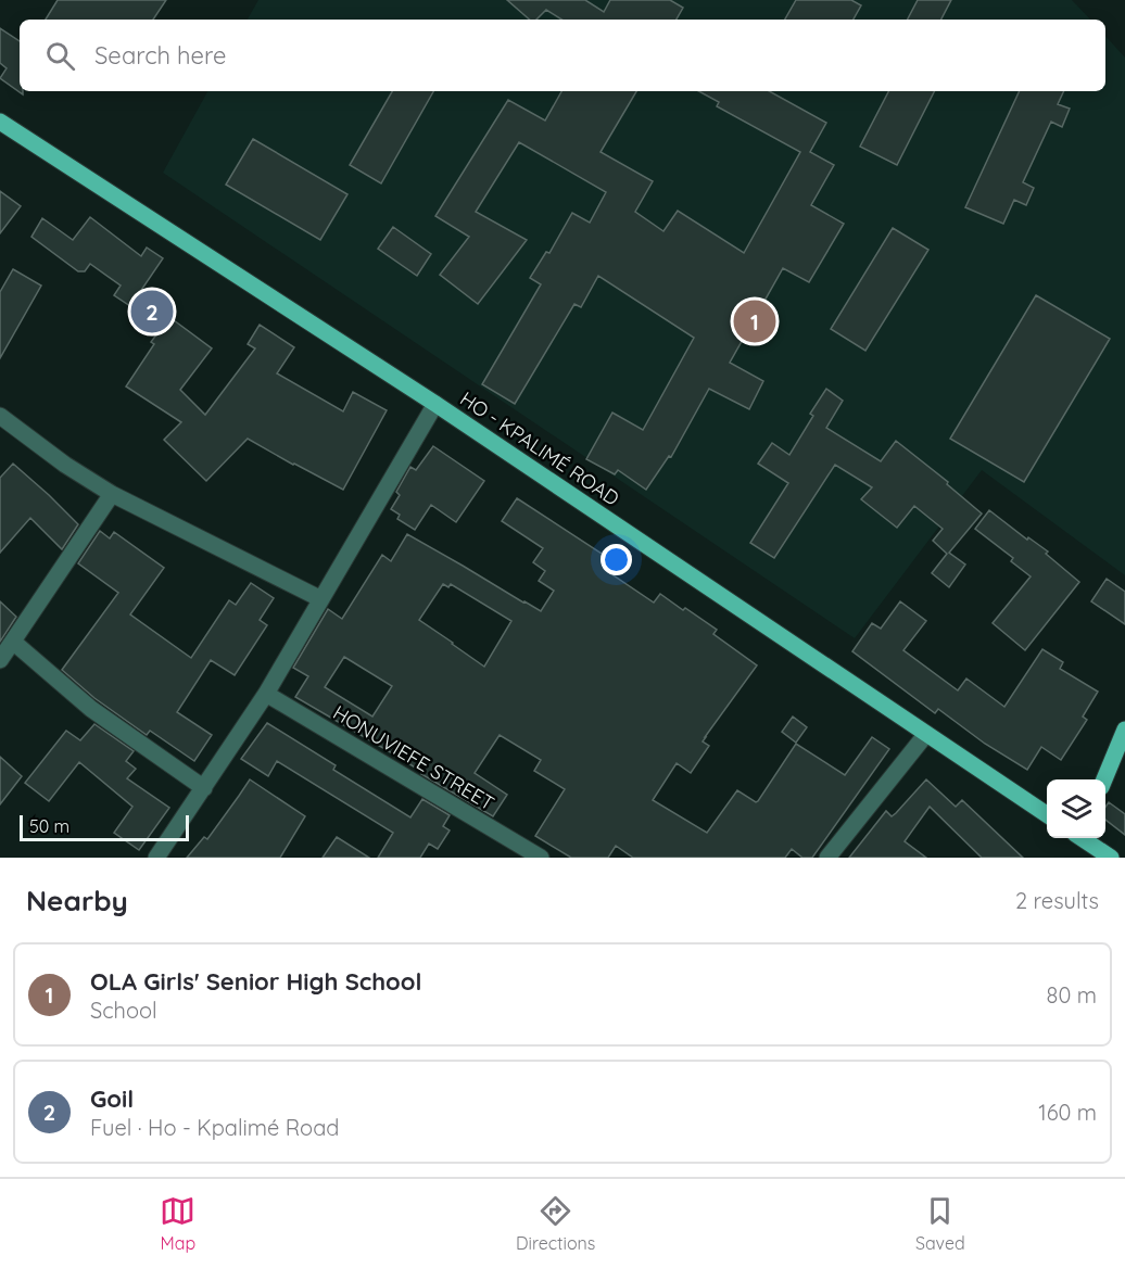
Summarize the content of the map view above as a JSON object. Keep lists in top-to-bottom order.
{
  "streets": {
    "main road": ["HO - KPALIMÉ ROAD"],
    "street": ["HONUVIEFE STREET"]
  },
  "scale_bar": "50 m",
  "page": {
    "search": "Search here",
    "pins": ["2", "1"],
    "scale": "50 m",
    "heading": ["Nearby", "2 results"],
    "list": [
      {
        "mark": "1",
        "name": "OLA Girls' Senior High School",
        "note": "School",
        "value": "80 m"
      },
      {
        "mark": "2",
        "name": "Goil",
        "note": "Fuel · Ho - Kpalimé Road",
        "value": "160 m"
      }
    ],
    "nav": ["Map", "Directions", "Saved"]
  }
}
